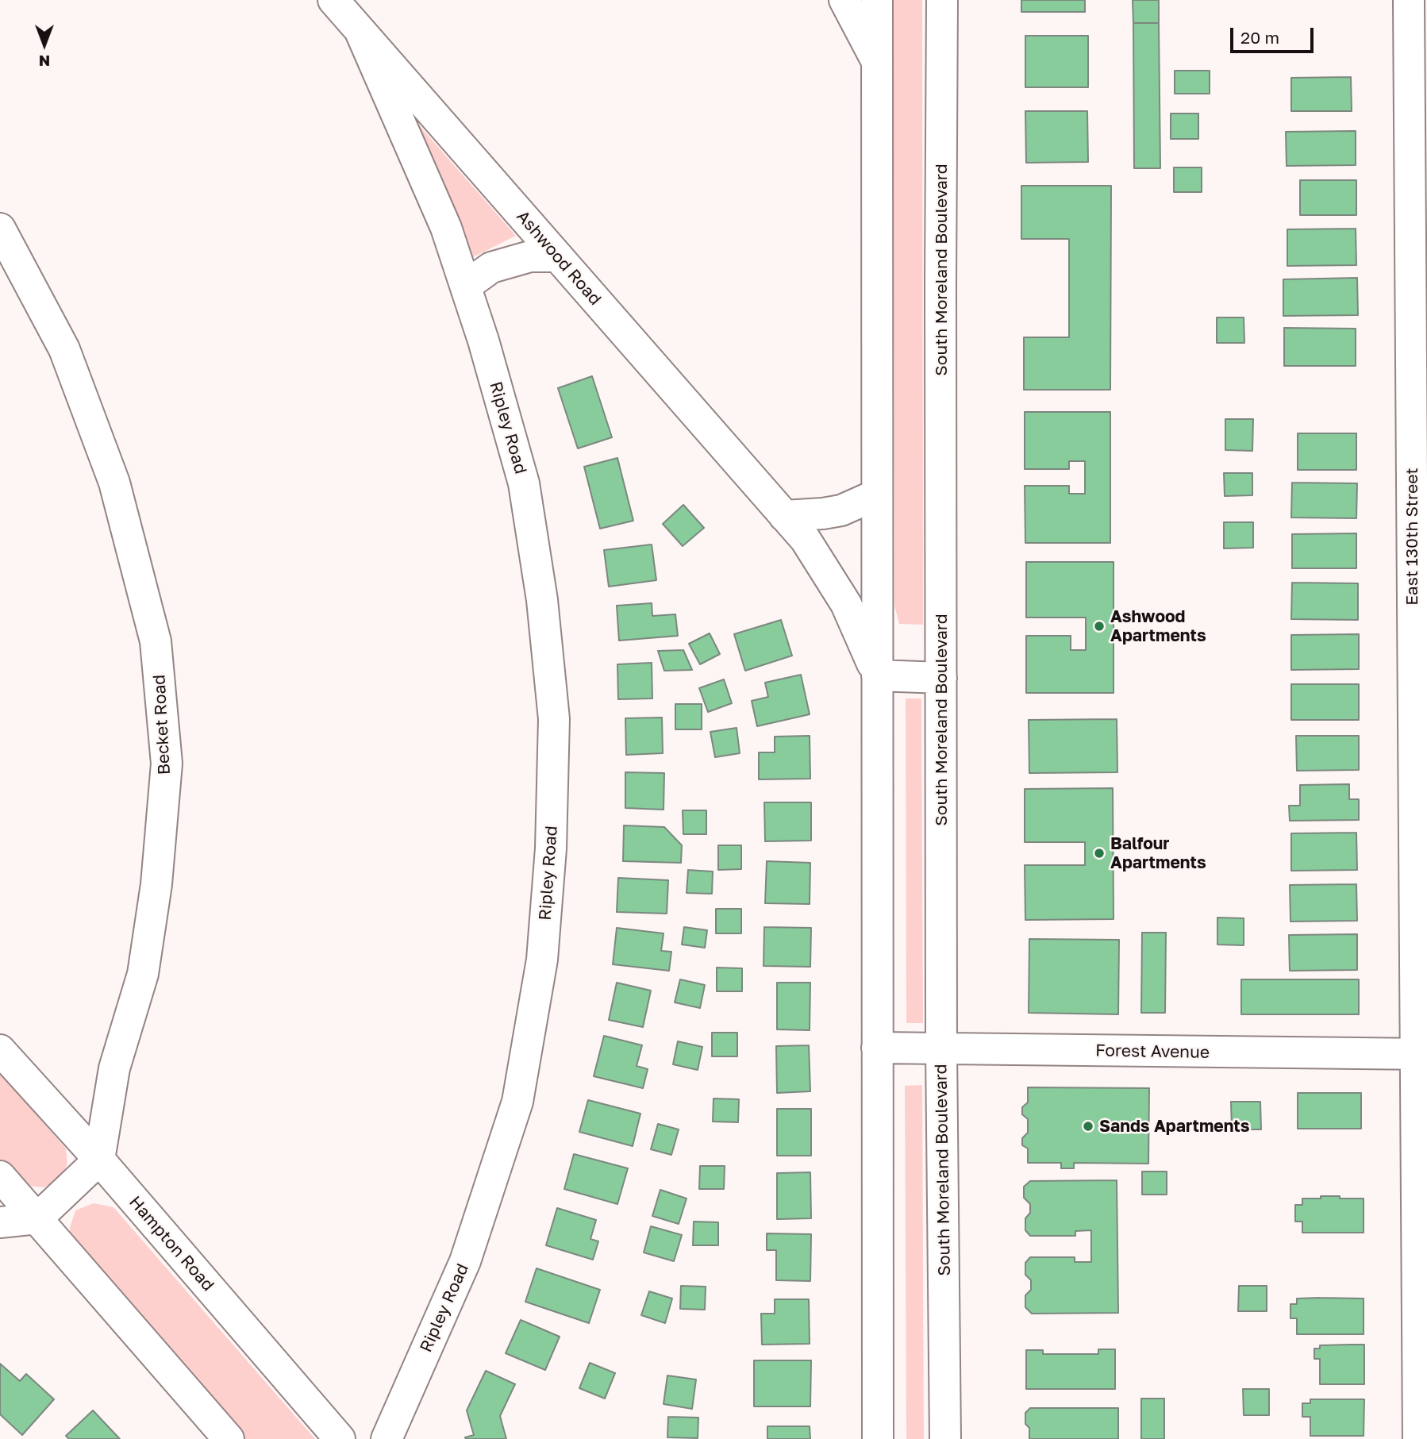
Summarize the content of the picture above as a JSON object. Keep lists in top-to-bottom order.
{
  "streets": {
    "street": [
      "Ashwood Road",
      "South Moreland Boulevard",
      "Ripley Road",
      "East 130th Street",
      "Becket Road",
      "Forest Avenue",
      "Hampton Road"
    ]
  },
  "crossings": [
    ["Ashwood Road", "Ripley Road"],
    ["South Moreland Boulevard", "Forest Avenue"],
    ["East 130th Street", "Forest Avenue"],
    ["Becket Road", "Hampton Road"]
  ],
  "places": ["Ashwood Apartments", "Balfour Apartments", "Sands Apartments"],
  "scale_bar": "20 m",
  "north": "bottom"
}
